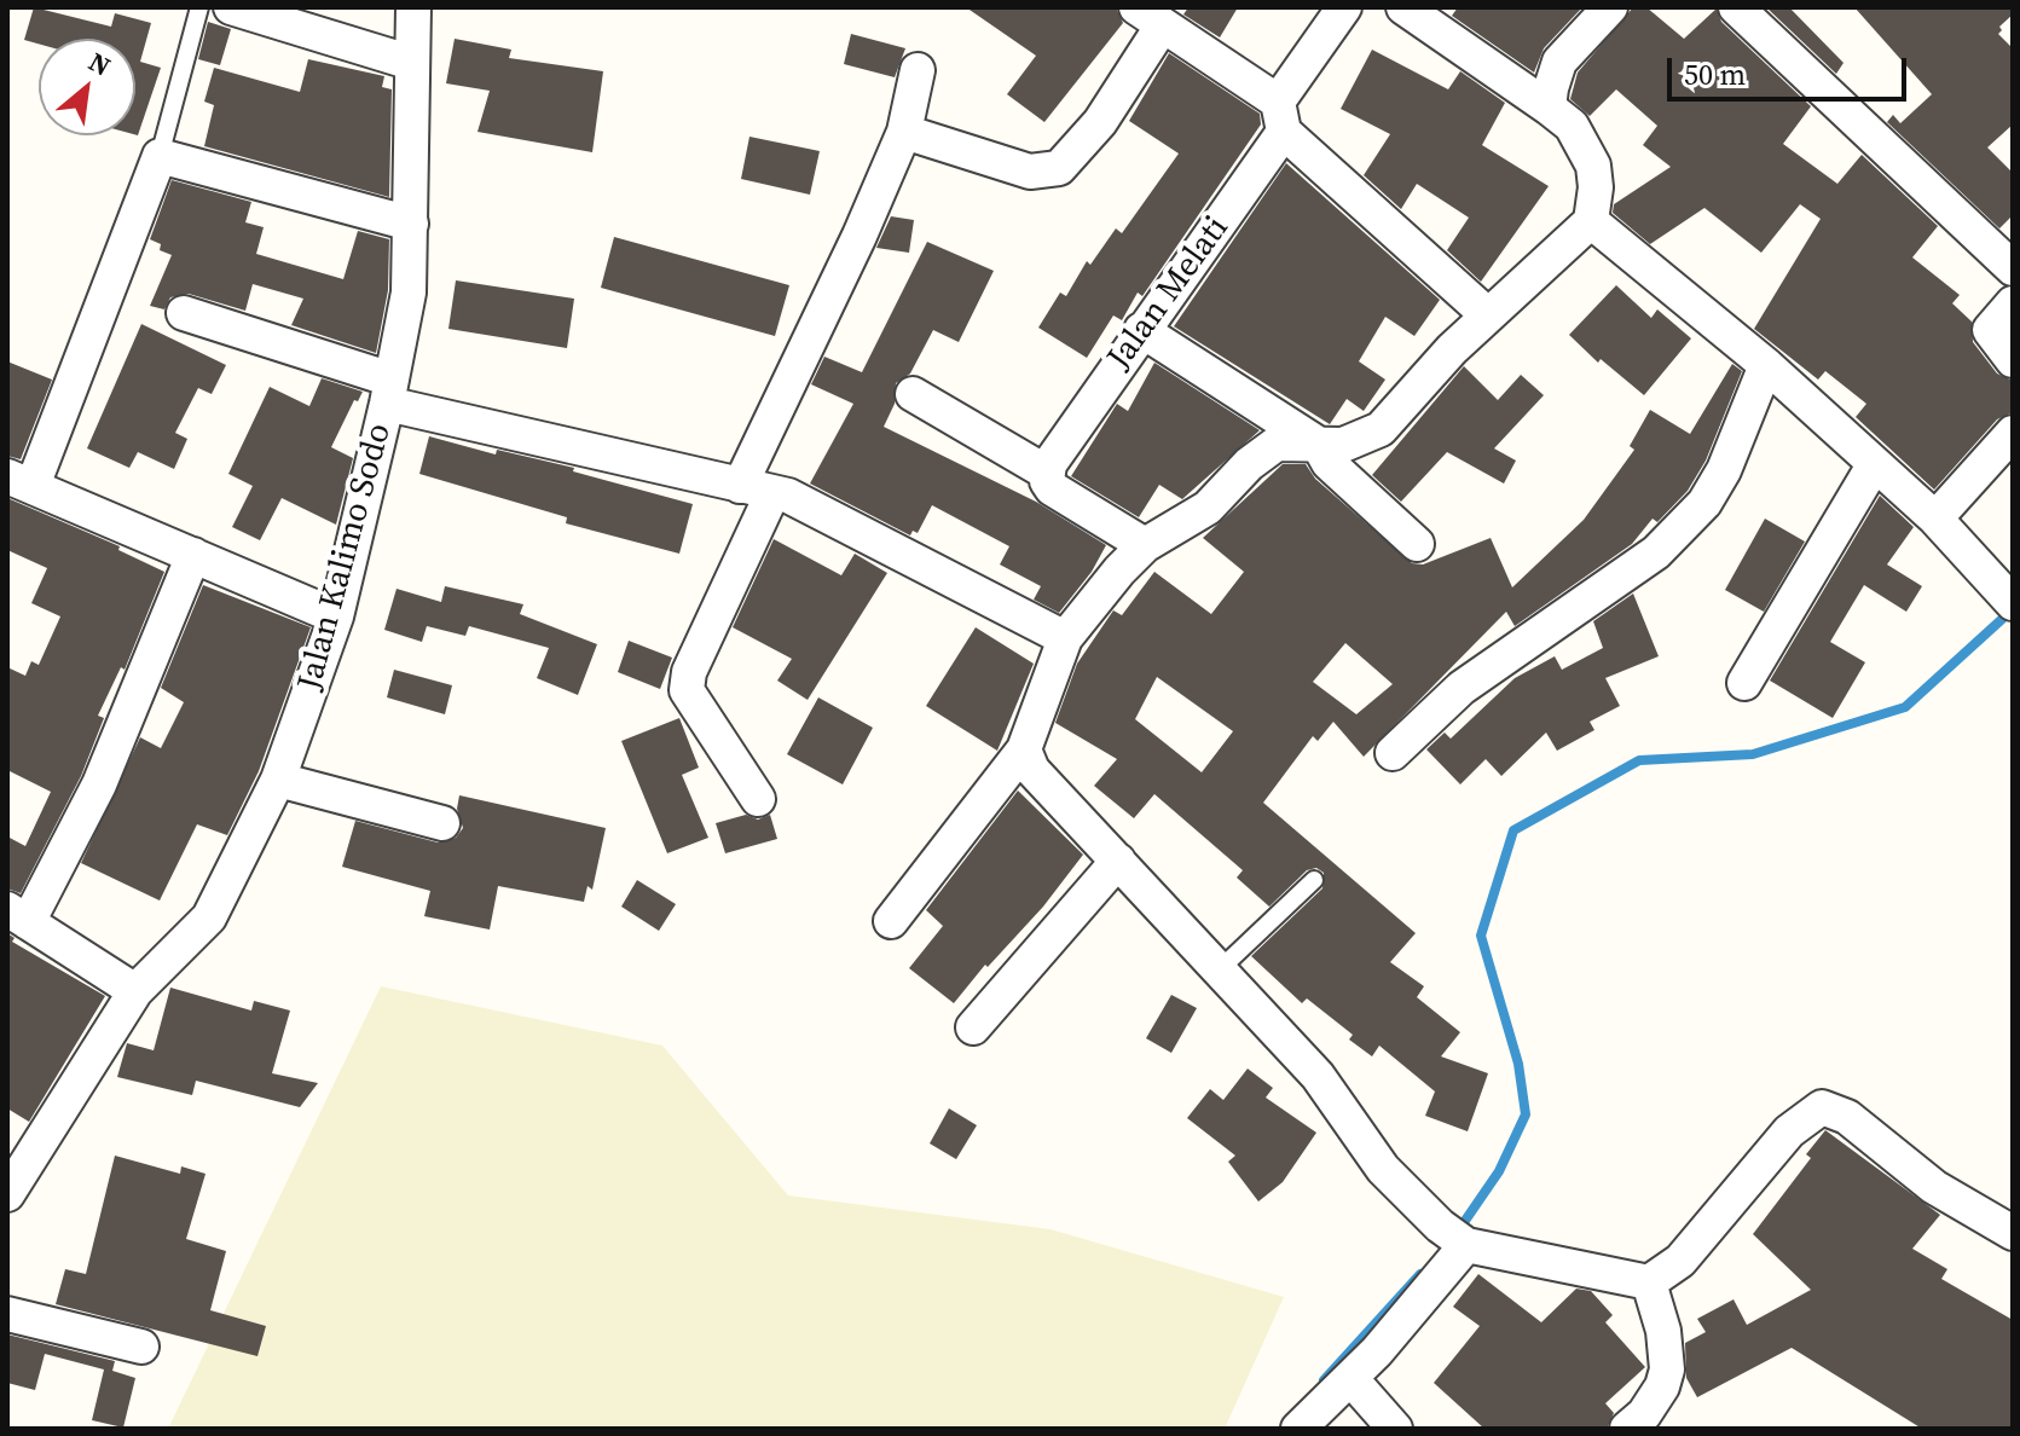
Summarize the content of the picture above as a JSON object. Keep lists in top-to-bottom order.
{
  "streets": {
    "street": ["Jalan Melati", "Jalan Kalimo Sodo"]
  },
  "scale_bar": "50 m",
  "north": "top right"
}
